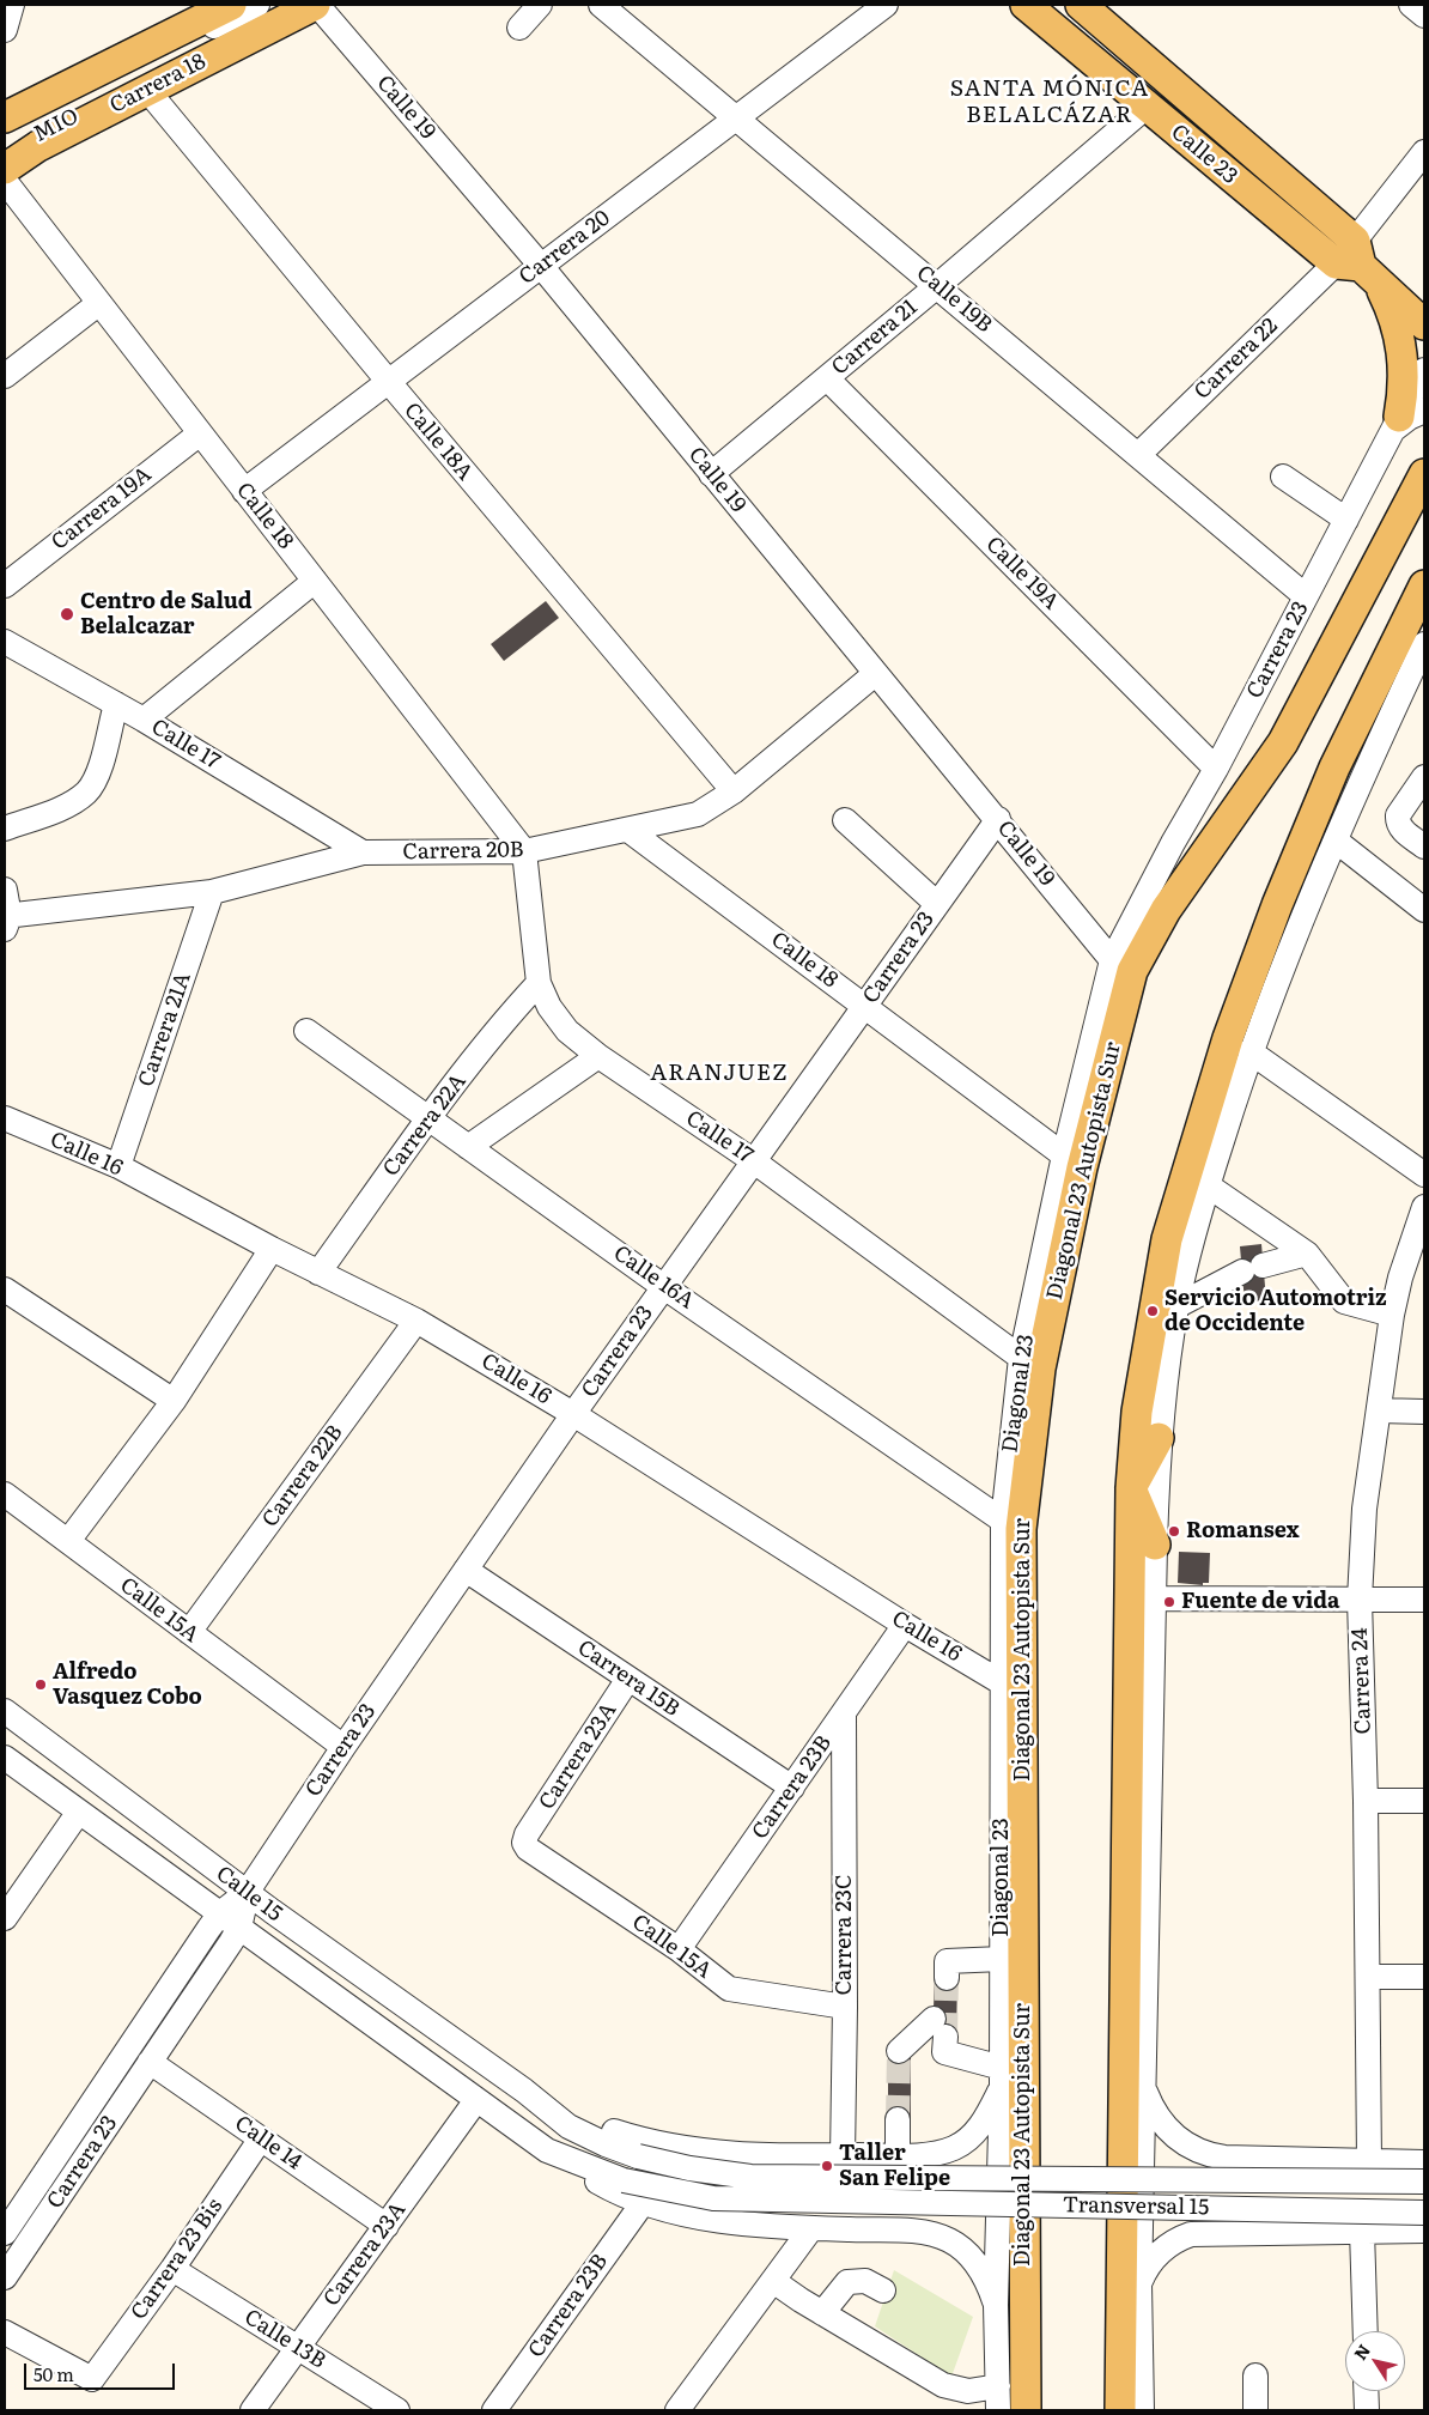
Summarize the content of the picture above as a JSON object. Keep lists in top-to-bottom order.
{
  "streets": {
    "main road": ["Carrera 18", "Calle 23", "Diagonal 23 Autopista Sur"],
    "street": [
      "Calle 19",
      "MIO",
      "Carrera 20",
      "Calle 19B",
      "Carrera 21",
      "Carrera 22",
      "Calle 18A",
      "Carrera 19A",
      "Calle 18",
      "Calle 19A",
      "Carrera 23",
      "Calle 17",
      "Carrera 20B",
      "Carrera 21A",
      "Carrera 22A",
      "Calle 16",
      "Calle 16A",
      "Diagonal 23",
      "Carrera 22B",
      "Calle 15A",
      "Carrera 15B",
      "Carrera 24",
      "Carrera 23A",
      "Carrera 23B",
      "Calle 15",
      "Carrera 23C",
      "Calle 14",
      "Transversal 15",
      "Carrera 23 Bis",
      "Calle 13B"
    ]
  },
  "crossings": [
    ["Carrera 18", "Calle 19"],
    ["Carrera 18", "Calle 18A"],
    ["Calle 19", "Carrera 20"],
    ["Calle 19", "Carrera 21"],
    ["Calle 19", "Carrera 23"],
    ["Calle 19", "Carrera 20B"],
    ["Calle 19", "Diagonal 23 Autopista Sur"],
    ["Calle 19", "Diagonal 23"],
    ["Calle 23", "Carrera 21"],
    ["Calle 23", "Carrera 22"],
    ["Carrera 20", "Calle 19B"],
    ["Carrera 20", "Calle 18A"],
    ["Carrera 20", "Calle 18"],
    ["Calle 19B", "Carrera 21"],
    ["Calle 19B", "Carrera 22"],
    ["Calle 19B", "Carrera 23"],
    ["Carrera 21", "Calle 19A"],
    ["Calle 18A", "Carrera 20B"],
    ["Carrera 19A", "Calle 18"],
    ["Calle 18", "Carrera 23"],
    ["Calle 18", "Calle 17"],
    ["Calle 18", "Carrera 20B"],
    ["Calle 18", "Diagonal 23"],
    ["Calle 19A", "Carrera 23"],
    ["Carrera 23", "Calle 17"],
    ["Carrera 23", "Calle 16"],
    ["Carrera 23", "Diagonal 23 Autopista Sur"],
    ["Carrera 23", "Calle 16A"],
    ["Carrera 23", "Diagonal 23"],
    ["Carrera 23", "Calle 15A"],
    ["Carrera 23", "Carrera 15B"],
    ["Carrera 23", "Calle 15"],
    ["Carrera 23", "Calle 14"],
    ["Calle 17", "Carrera 20B"],
    ["Calle 17", "Carrera 22A"],
    ["Calle 17", "Diagonal 23"],
    ["Carrera 20B", "Carrera 21A"],
    ["Carrera 21A", "Calle 16"],
    ["Carrera 22A", "Calle 16"],
    ["Carrera 22A", "Calle 16A"],
    ["Calle 16", "Diagonal 23"],
    ["Calle 16", "Carrera 22B"],
    ["Calle 16", "Carrera 23B"],
    ["Diagonal 23 Autopista Sur", "Diagonal 23"],
    ["Calle 16A", "Diagonal 23"],
    ["Carrera 22B", "Calle 15A"],
    ["Calle 15A", "Carrera 23A"],
    ["Calle 15A", "Carrera 23B"],
    ["Calle 15A", "Carrera 23C"],
    ["Carrera 15B", "Carrera 23A"],
    ["Carrera 15B", "Carrera 23B"],
    ["Carrera 23A", "Calle 15"],
    ["Carrera 23A", "Calle 14"],
    ["Carrera 23A", "Transversal 15"],
    ["Carrera 23A", "Calle 13B"],
    ["Carrera 23B", "Carrera 23C"],
    ["Calle 15", "Transversal 15"],
    ["Calle 14", "Carrera 23 Bis"],
    ["Carrera 23 Bis", "Calle 13B"]
  ],
  "districts": ["SANTA MÓNICA BELALCÁZAR", "ARANJUEZ"],
  "places": [
    "Centro de Salud Belalcazar",
    "Servicio Automotriz de Occidente",
    "Romansex",
    "Fuente de vida",
    "Alfredo Vasquez Cobo",
    "Taller San Felipe"
  ],
  "scale_bar": "50 m",
  "north": "top left"
}
